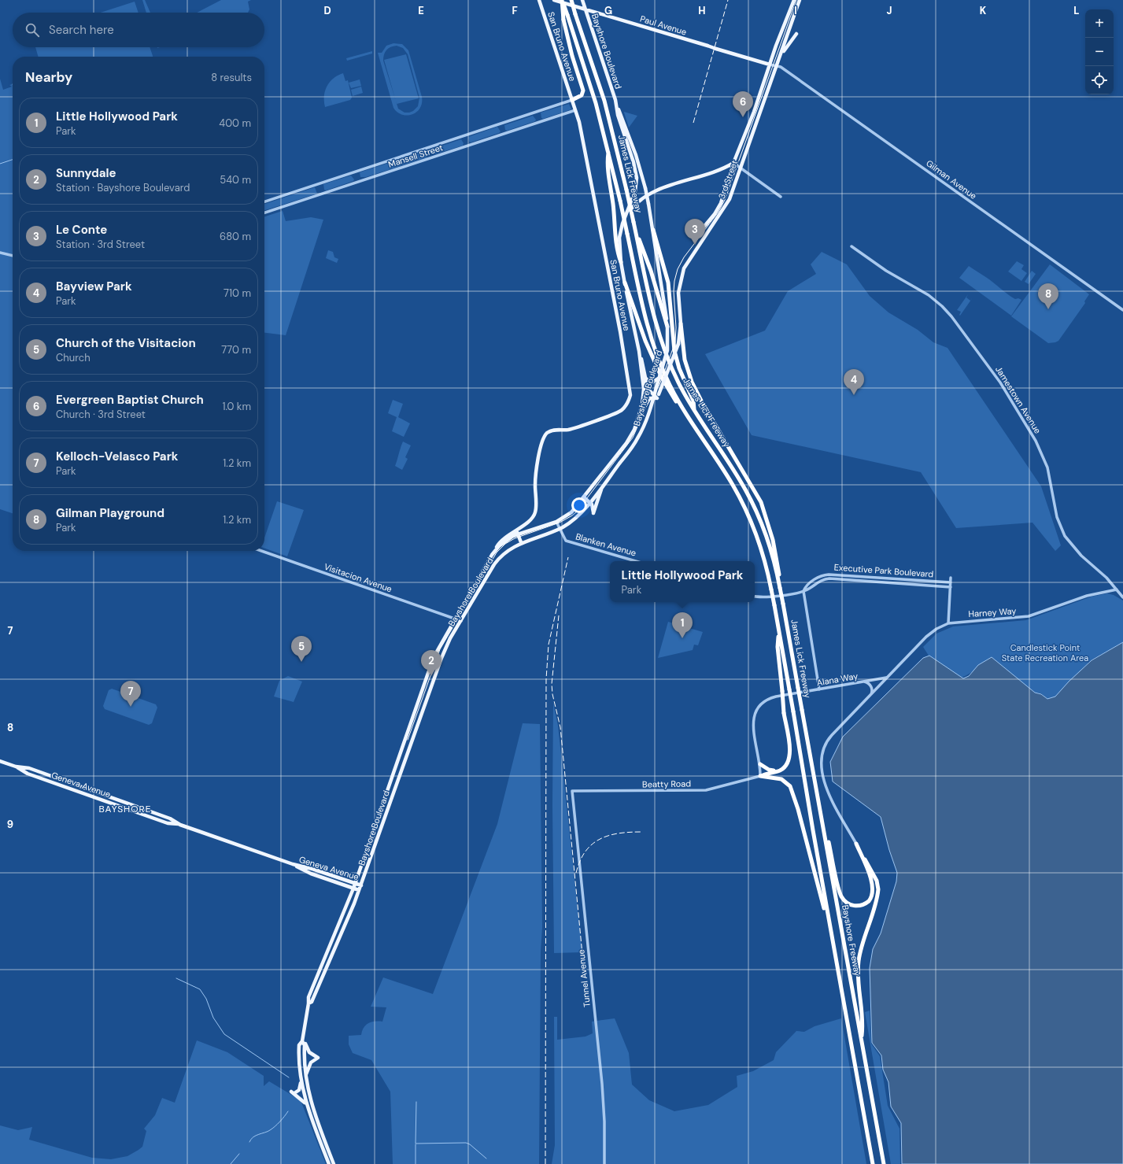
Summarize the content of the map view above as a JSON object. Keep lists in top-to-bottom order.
{
  "streets": {
    "highway": ["James Lick Freeway", "Bayshore Freeway"],
    "main road": [
      "Paul Avenue",
      "San Bruno Avenue",
      "Bayshore Boulevard",
      "3rd Street",
      "Geneva Avenue"
    ],
    "street": [
      "Mansell Street",
      "Gilman Avenue",
      "Jamestown Avenue",
      "Blanken Avenue",
      "Executive Park Boulevard",
      "Visitacion Avenue",
      "Harney Way",
      "Alana Way",
      "Beatty Road",
      "Tunnel Avenue"
    ]
  },
  "crossings": [
    ["Paul Avenue", "Bayshore Boulevard"],
    ["Paul Avenue", "3rd Street"],
    ["Paul Avenue", "Gilman Avenue"],
    ["San Bruno Avenue", "Bayshore Boulevard"],
    ["San Bruno Avenue", "Mansell Street"],
    ["Bayshore Boulevard", "3rd Street"],
    ["Bayshore Boulevard", "Blanken Avenue"],
    ["Bayshore Boulevard", "Visitacion Avenue"],
    ["Bayshore Boulevard", "Geneva Avenue"],
    ["James Lick Freeway", "Bayshore Freeway"],
    ["3rd Street", "Gilman Avenue"],
    ["Jamestown Avenue", "Harney Way"],
    ["Alana Way", "Beatty Road"],
    ["Beatty Road", "Tunnel Avenue"]
  ],
  "districts": ["BAYSHORE"],
  "parks": ["Candlestick Point State Recreation Area"],
  "page": {
    "map_buttons": ["+", "−"],
    "search": "Search here",
    "heading": ["Nearby", "8 results"],
    "pins": [
      "6",
      "3",
      "8",
      "4",
      "1",
      "5",
      "2",
      "7"
    ],
    "list": [
      {
        "mark": "1",
        "name": "Little Hollywood Park",
        "note": "Park",
        "value": "400 m"
      },
      {
        "mark": "2",
        "name": "Sunnydale",
        "note": "Station · Bayshore Boulevard",
        "value": "540 m"
      },
      {
        "mark": "3",
        "name": "Le Conte",
        "note": "Station · 3rd Street",
        "value": "680 m"
      },
      {
        "mark": "4",
        "name": "Bayview Park",
        "note": "Park",
        "value": "710 m"
      },
      {
        "mark": "5",
        "name": "Church of the Visitacion",
        "note": "Church",
        "value": "770 m"
      },
      {
        "mark": "6",
        "name": "Evergreen Baptist Church",
        "note": "Church · 3rd Street",
        "value": "1.0 km"
      },
      {
        "mark": "7",
        "name": "Kelloch-Velasco Park",
        "note": "Park",
        "value": "1.2 km"
      },
      {
        "mark": "8",
        "name": "Gilman Playground",
        "note": "Park",
        "value": "1.2 km"
      }
    ],
    "popup": ["Little Hollywood Park", "Park"]
  },
  "grid": {
    "columns": [
      "D",
      "E",
      "F",
      "G",
      "H",
      "I",
      "J",
      "K",
      "L"
    ],
    "rows": ["7", "8", "9"]
  }
}
